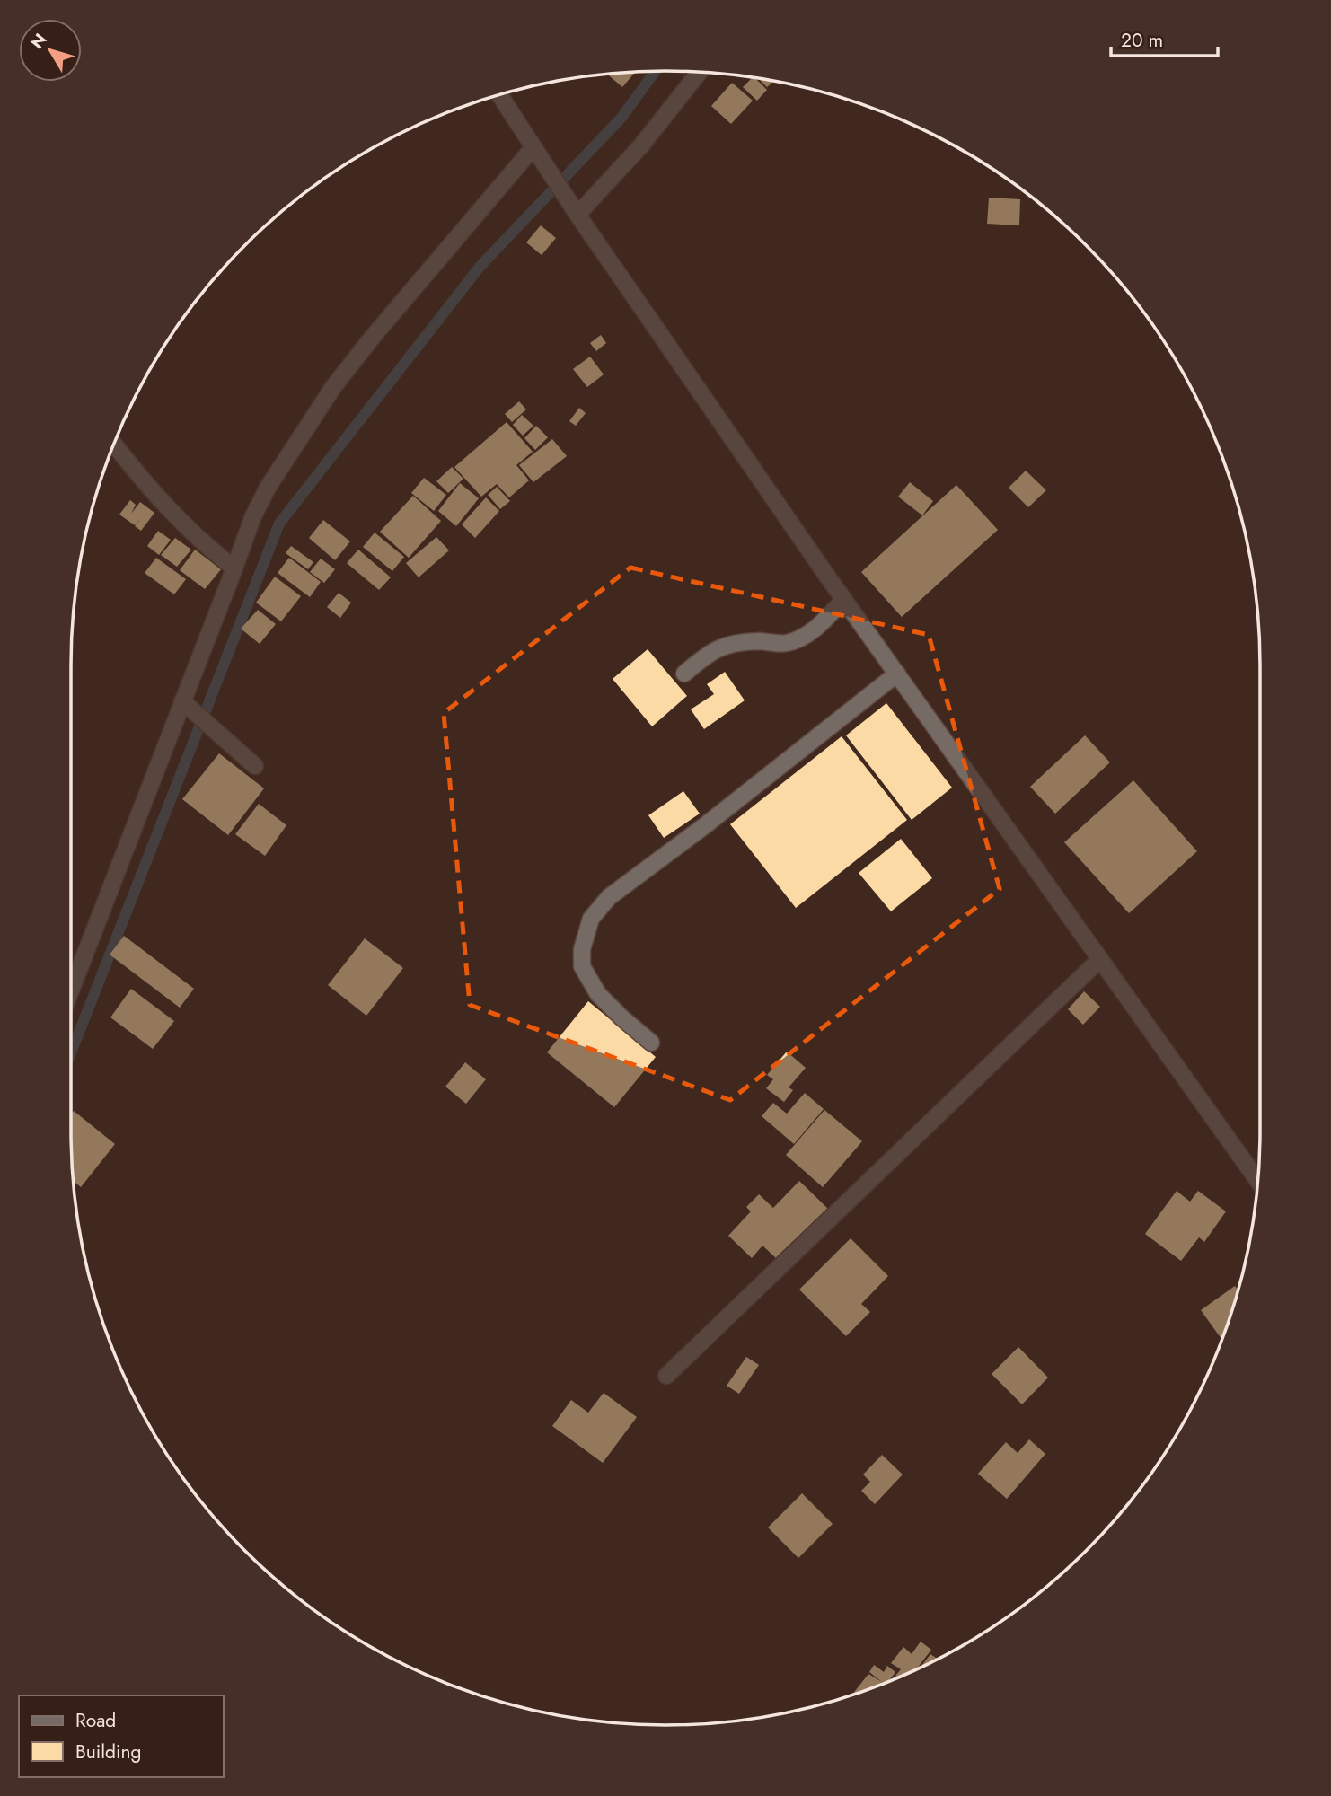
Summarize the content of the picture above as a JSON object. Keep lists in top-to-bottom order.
{
  "legend": ["Road", "Building"],
  "scale_bar": "20 m",
  "north": "top left"
}
